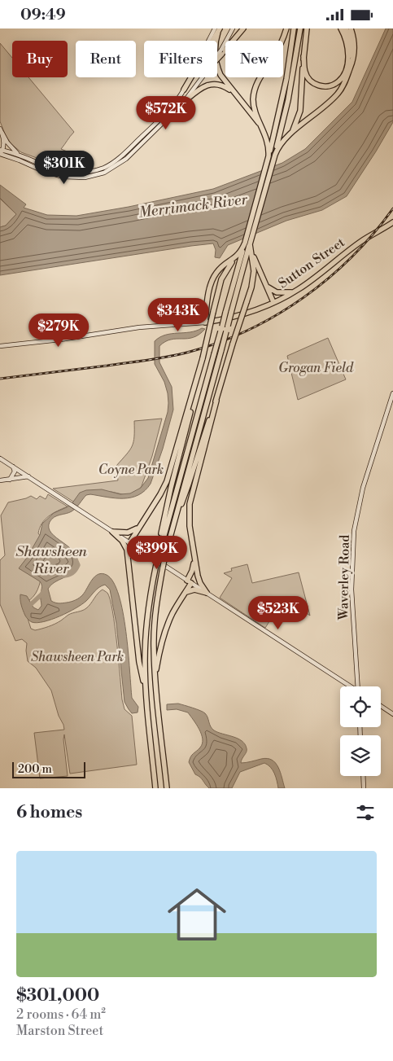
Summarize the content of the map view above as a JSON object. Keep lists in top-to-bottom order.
{
  "streets": {
    "highway": ["Sutton Street"],
    "main road": ["Waverley Road"]
  },
  "water": ["Merrimack River", "Shawsheen River"],
  "parks": ["Grogan Field", "Coyne Park", "Shawsheen Park"],
  "scale_bar": "200 m",
  "page": {
    "status": "09:49",
    "chip": [
      "Buy",
      "Rent",
      "Filters",
      "New"
    ],
    "price": [
      "$572K",
      "$301K",
      "$343K",
      "$279K",
      "$399K",
      "$523K"
    ],
    "scale": "200 m",
    "heading": "6 homes",
    "list": [
      {
        "name": "$301,000",
        "note": "2 rooms · 64 m² · Marston Street"
      }
    ]
  }
}
